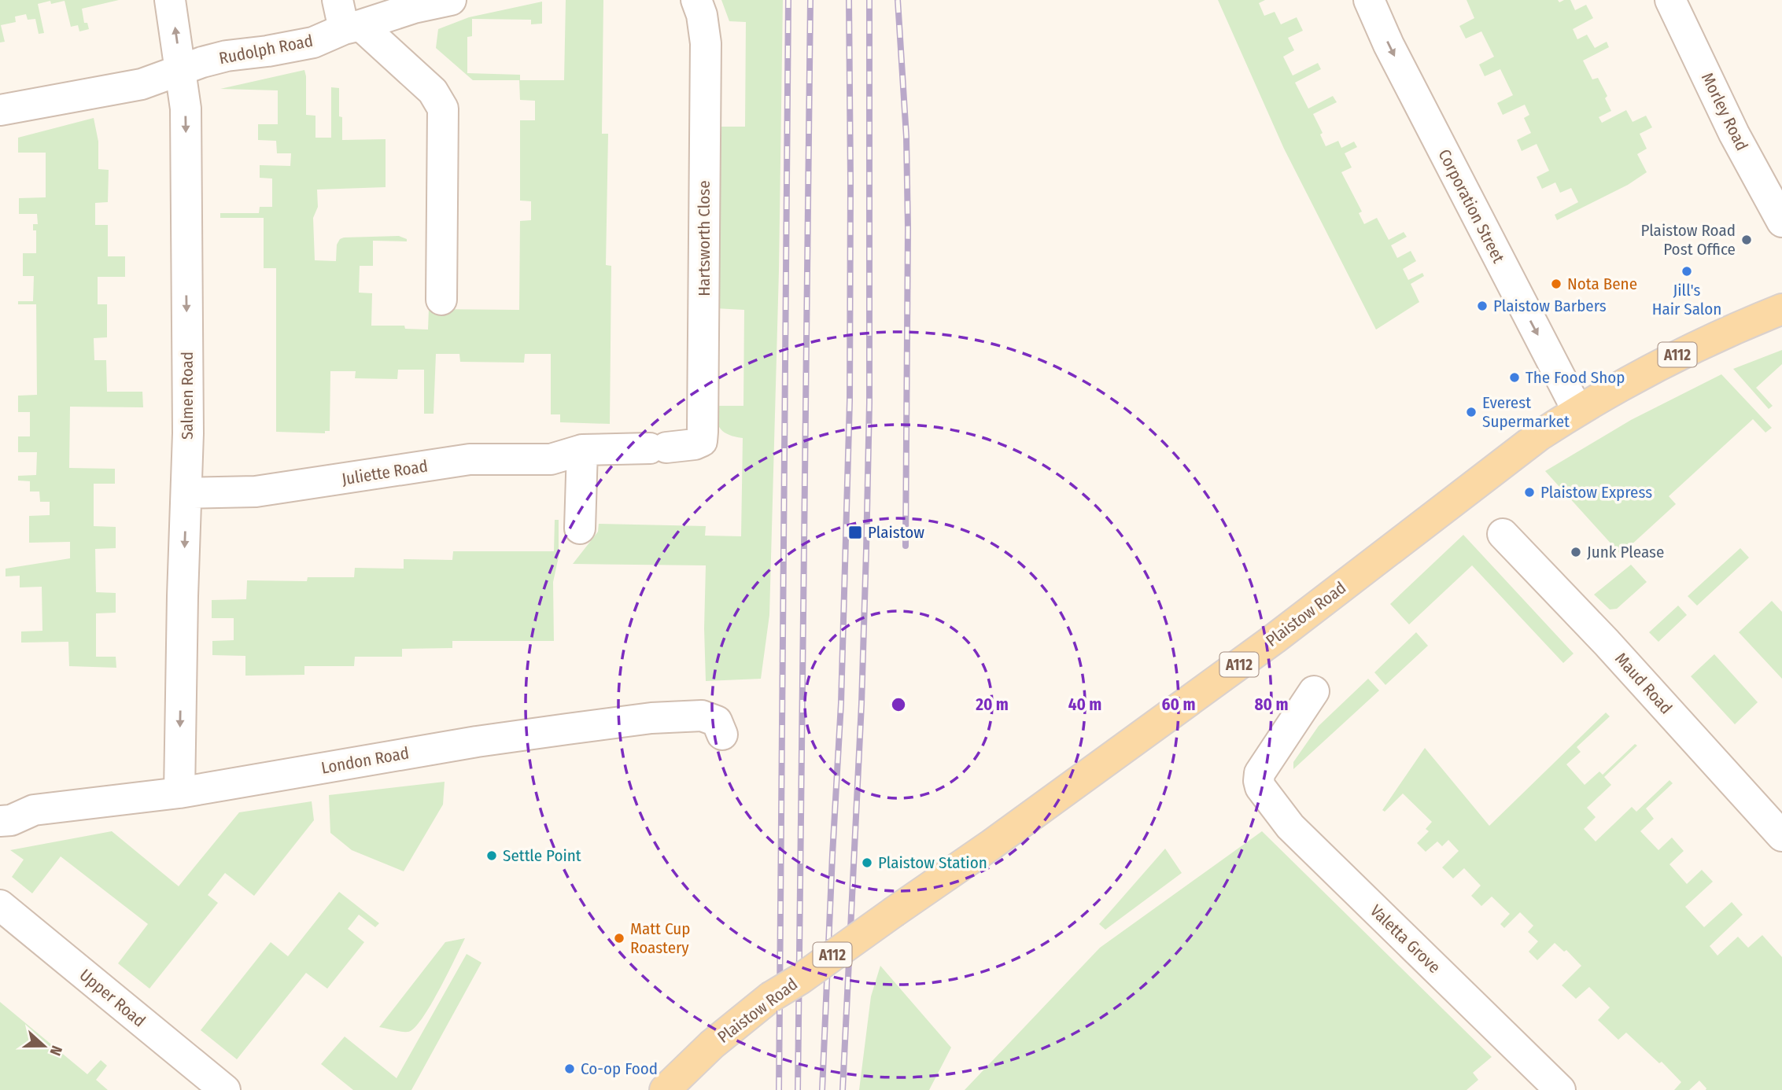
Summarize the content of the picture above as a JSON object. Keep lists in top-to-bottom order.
{
  "streets": {
    "main road": ["A112", "Plaistow Road"],
    "street": [
      "Rudolph Road",
      "Morley Road",
      "Corporation Street",
      "Hartsworth Close",
      "Salmen Road",
      "Juliette Road",
      "Maud Road",
      "London Road",
      "Valetta Grove",
      "Upper Road"
    ]
  },
  "crossings": [
    ["Rudolph Road", "Salmen Road"],
    ["Corporation Street", "Plaistow Road"],
    ["Hartsworth Close", "Juliette Road"],
    ["Salmen Road", "Juliette Road"],
    ["Salmen Road", "London Road"]
  ],
  "one_way": ["Corporation Street", "Salmen Road"],
  "places": {
    "other": [
      "Plaistow Road Post Office",
      "Jill's Hair Salon",
      "Nota Bene",
      "Plaistow Barbers",
      "The Food Shop",
      "Everest Supermarket",
      "Plaistow Express",
      "Junk Please",
      "Settle Point",
      "Plaistow Station",
      "Matt Cup Roastery",
      "Co-op Food"
    ],
    "transit": ["Plaistow"]
  },
  "north": "right",
  "rings": [
    "20 m",
    "40 m",
    "60 m",
    "80 m"
  ]
}
